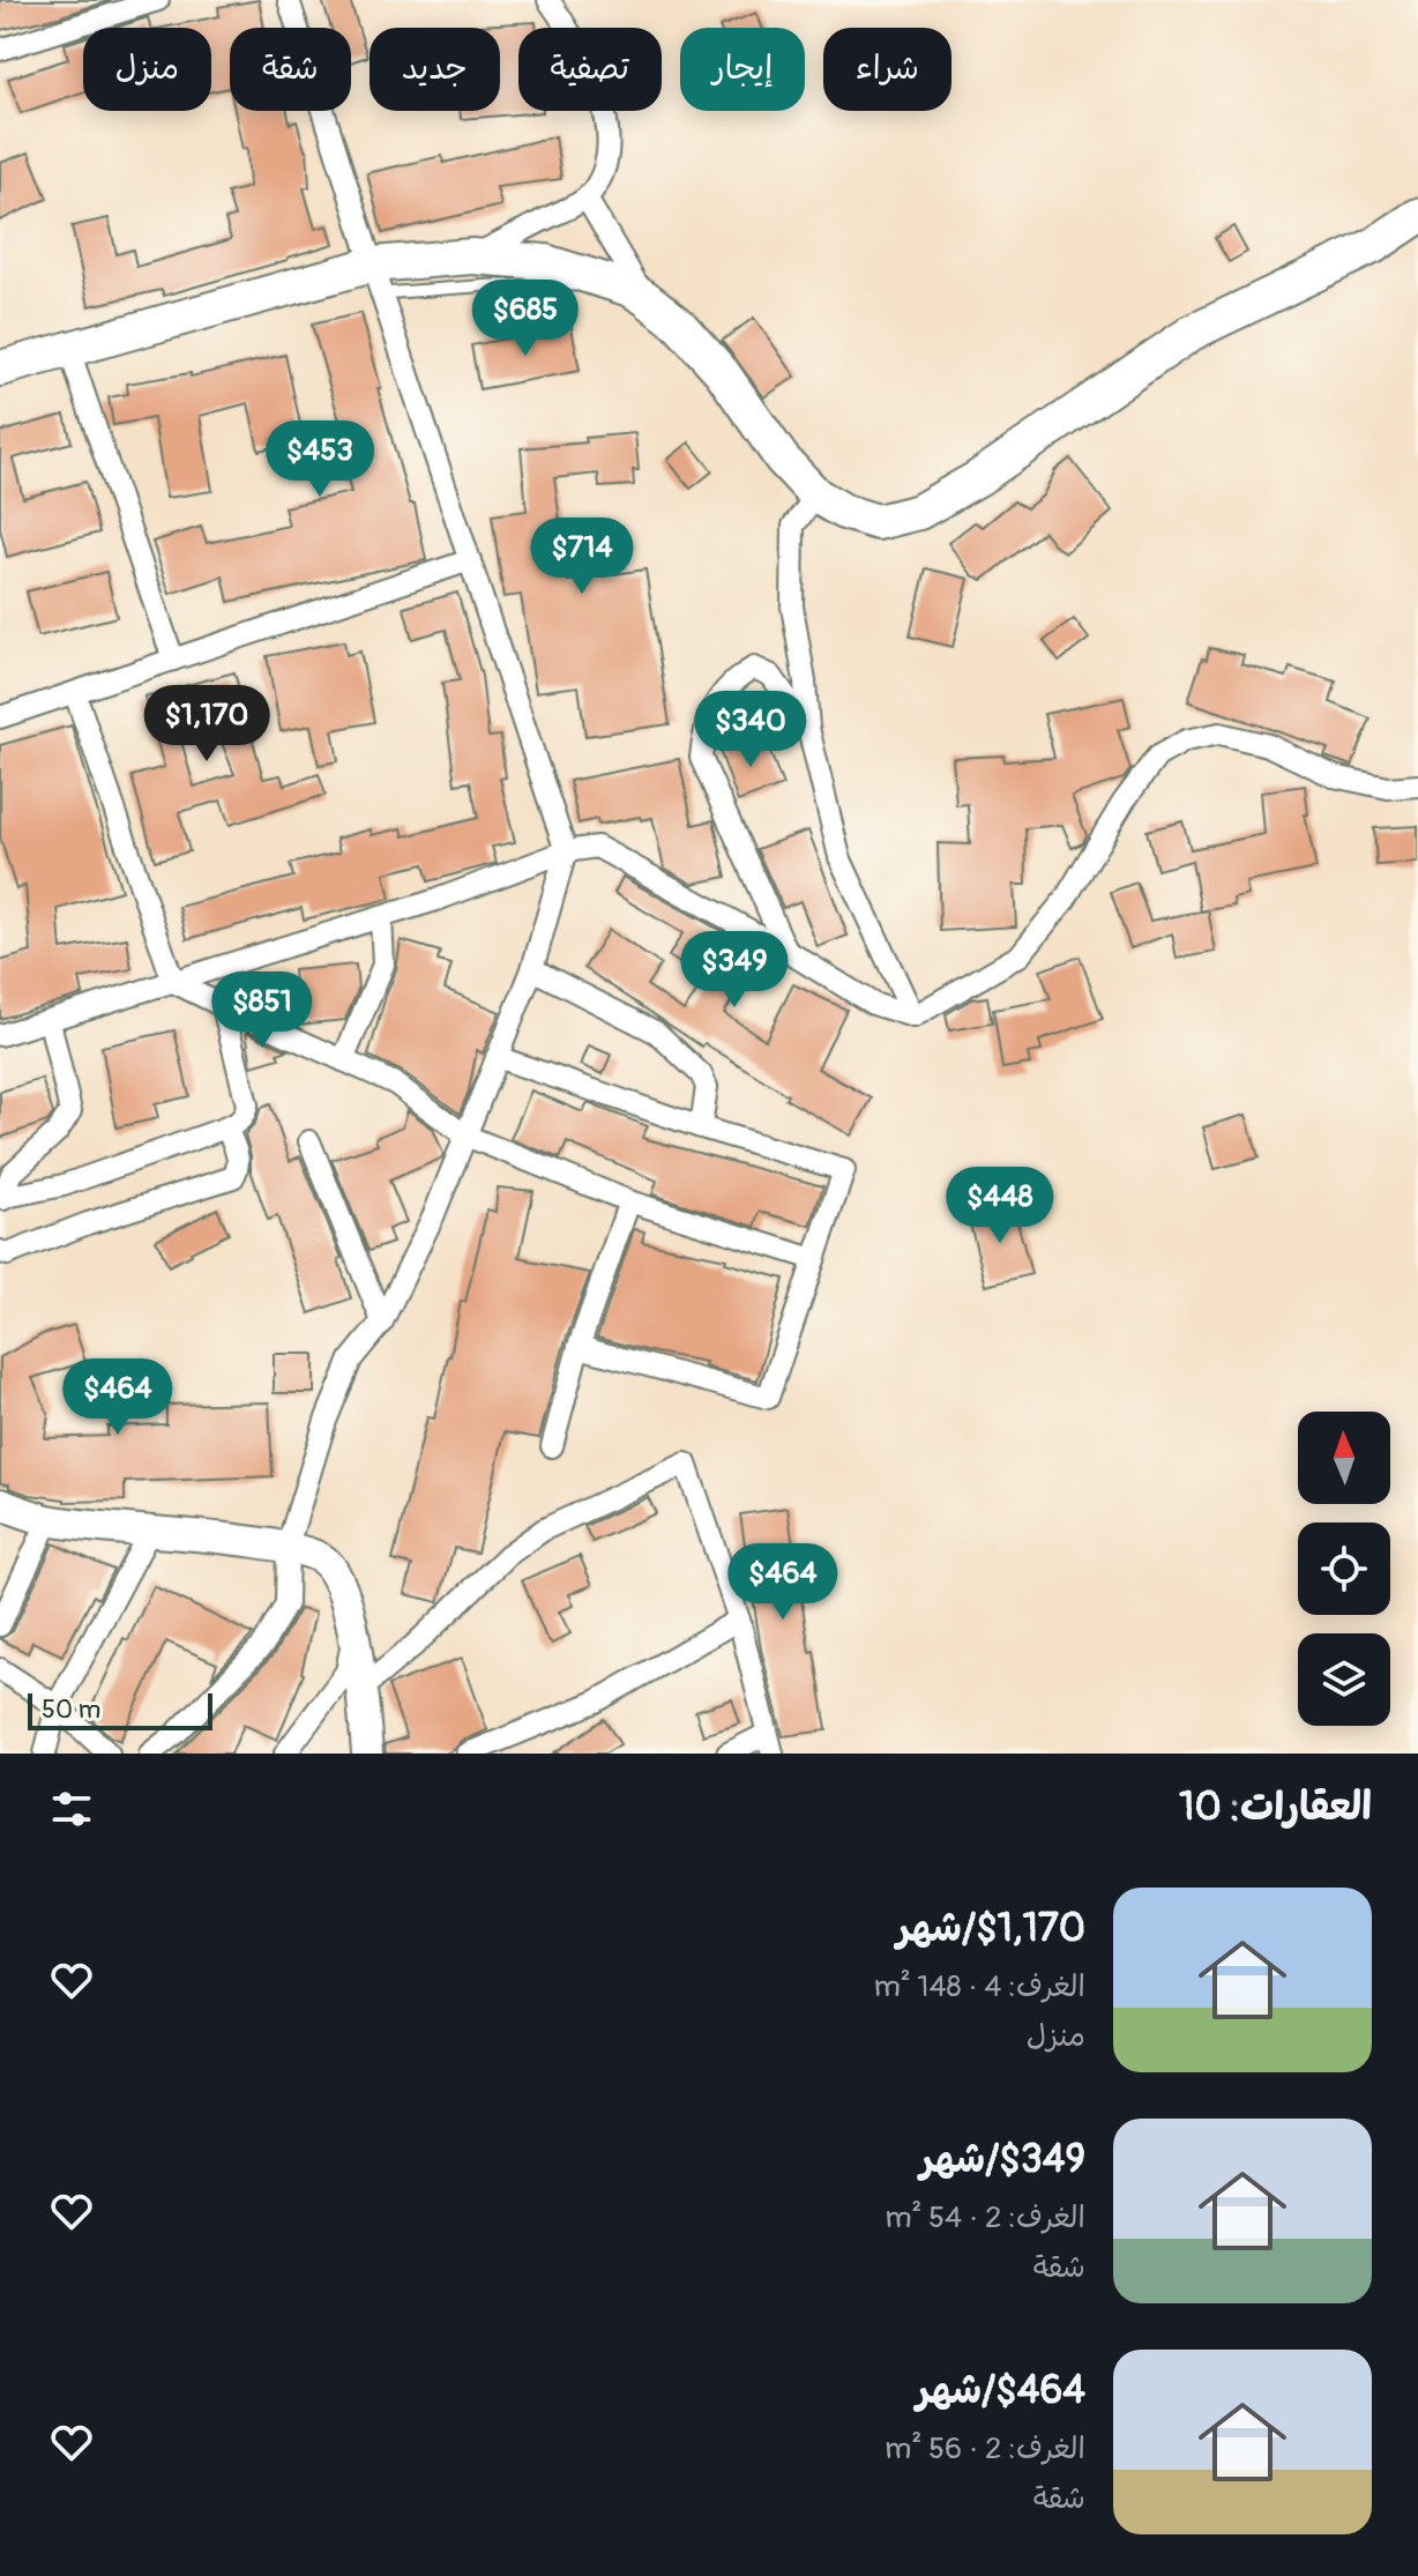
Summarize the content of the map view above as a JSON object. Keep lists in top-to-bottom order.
{
  "scale_bar": "50 m",
  "north": "top",
  "page": {
    "chip": [
      "شراء",
      "إيجار",
      "تصفية",
      "جديد",
      "شقة",
      "منزل"
    ],
    "price": [
      "$685",
      "$453",
      "$714",
      "$1,170",
      "$340",
      "$349",
      "$851",
      "$448",
      "$464",
      "$464"
    ],
    "scale": "50 m",
    "heading": "العقارات: 10",
    "list": [
      {
        "name": "$1,170/شهر",
        "note": "الغرف: 4 · 148 m² · منزل"
      },
      {
        "name": "$349/شهر",
        "note": "الغرف: 2 · 54 m² · شقة"
      },
      {
        "name": "$464/شهر",
        "note": "الغرف: 2 · 56 m² · شقة"
      }
    ]
  }
}
